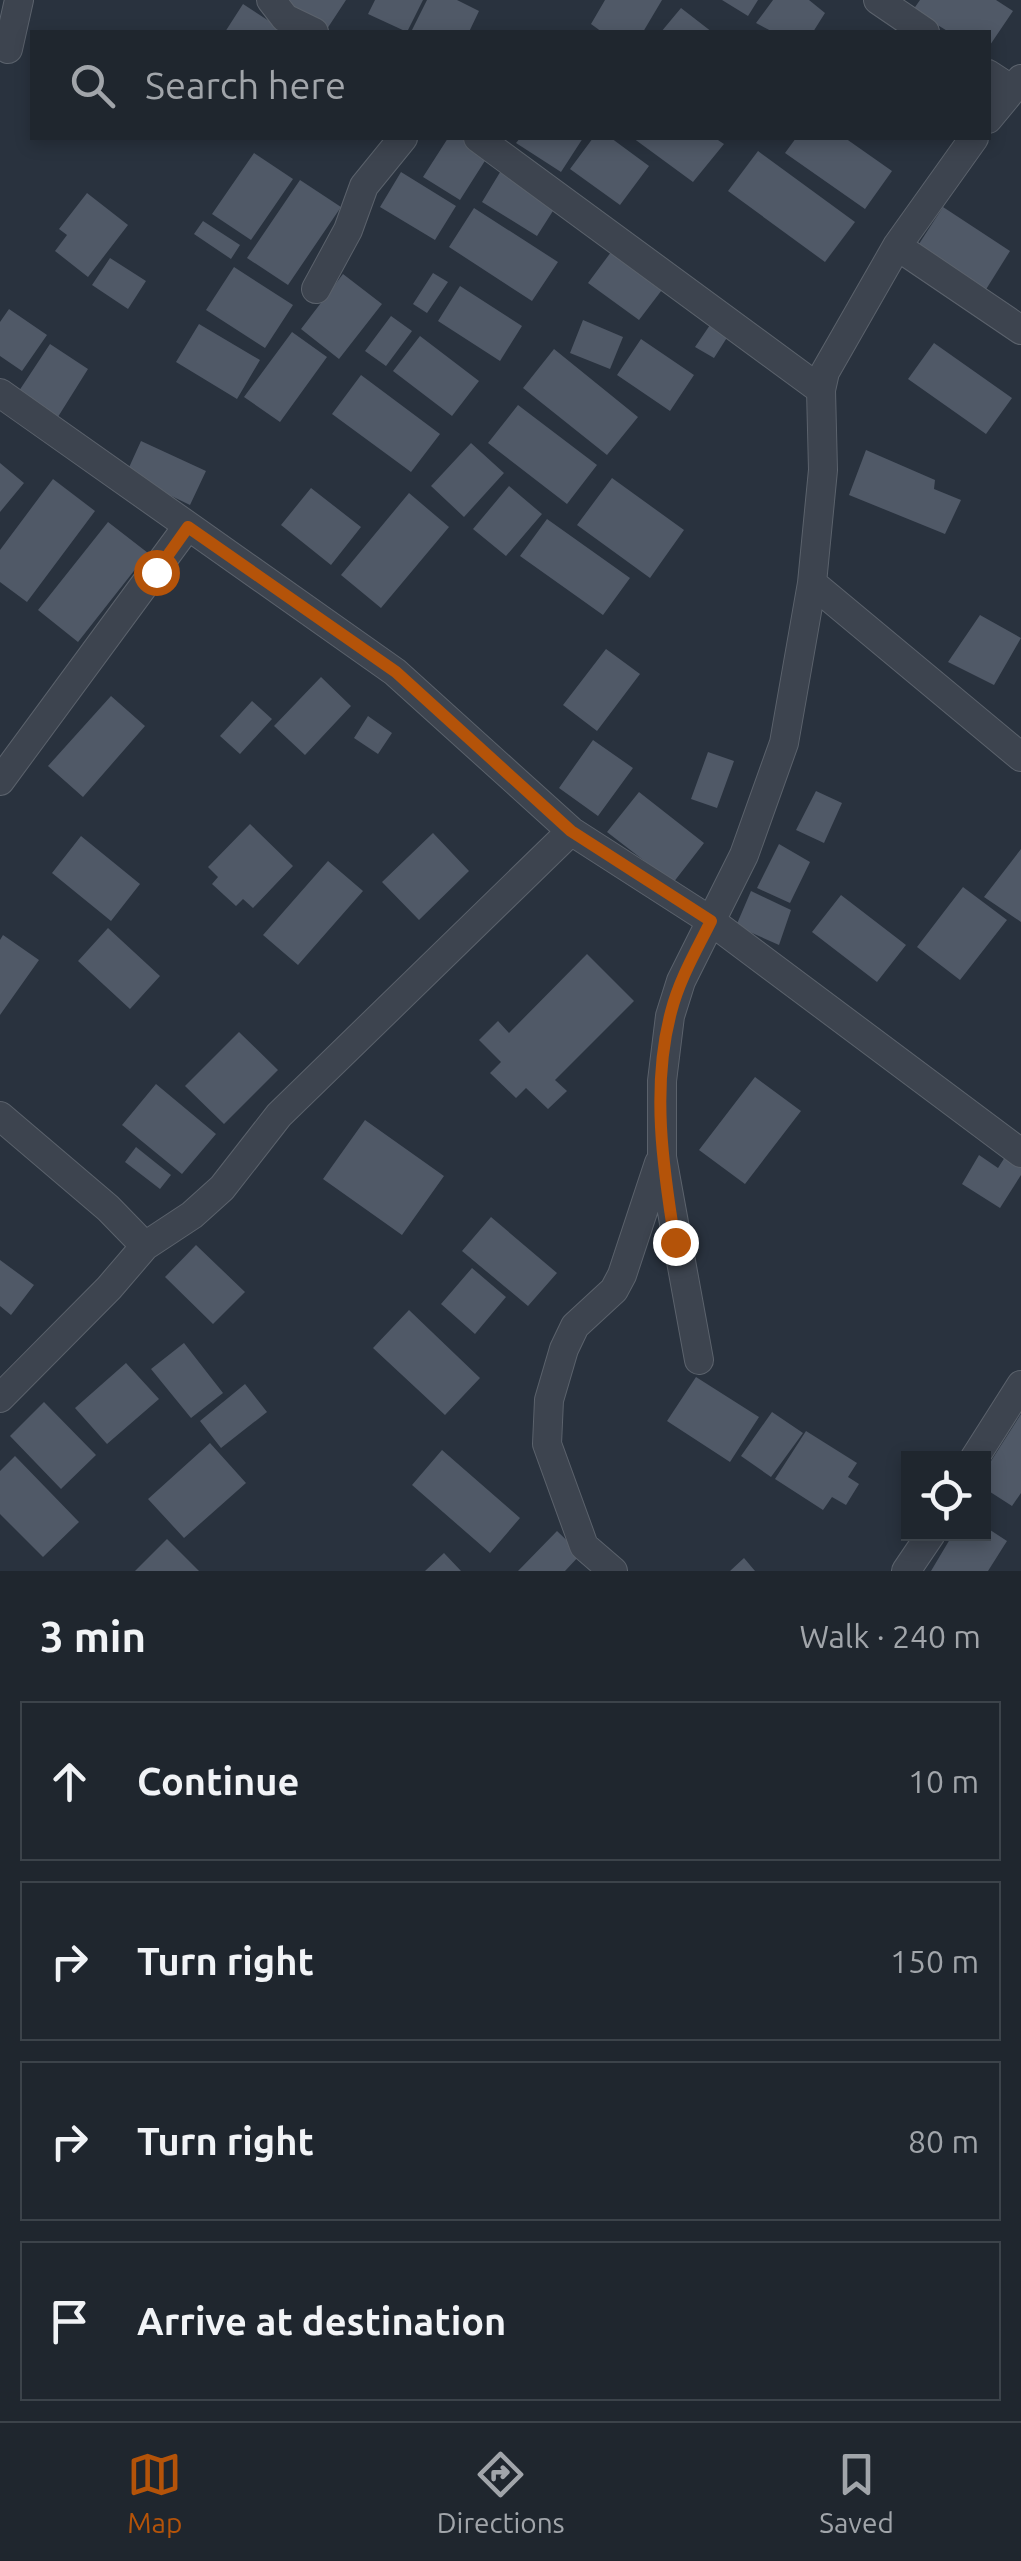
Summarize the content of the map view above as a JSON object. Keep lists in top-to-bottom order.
{
  "page": {
    "search": "Search here",
    "heading": ["3 min", "Walk · 240 m"],
    "list": [
      ["Continue", "10 m"],
      ["Turn right", "150 m"],
      ["Turn right", "80 m"],
      "Arrive at destination"
    ],
    "nav": ["Map", "Directions", "Saved"]
  }
}
